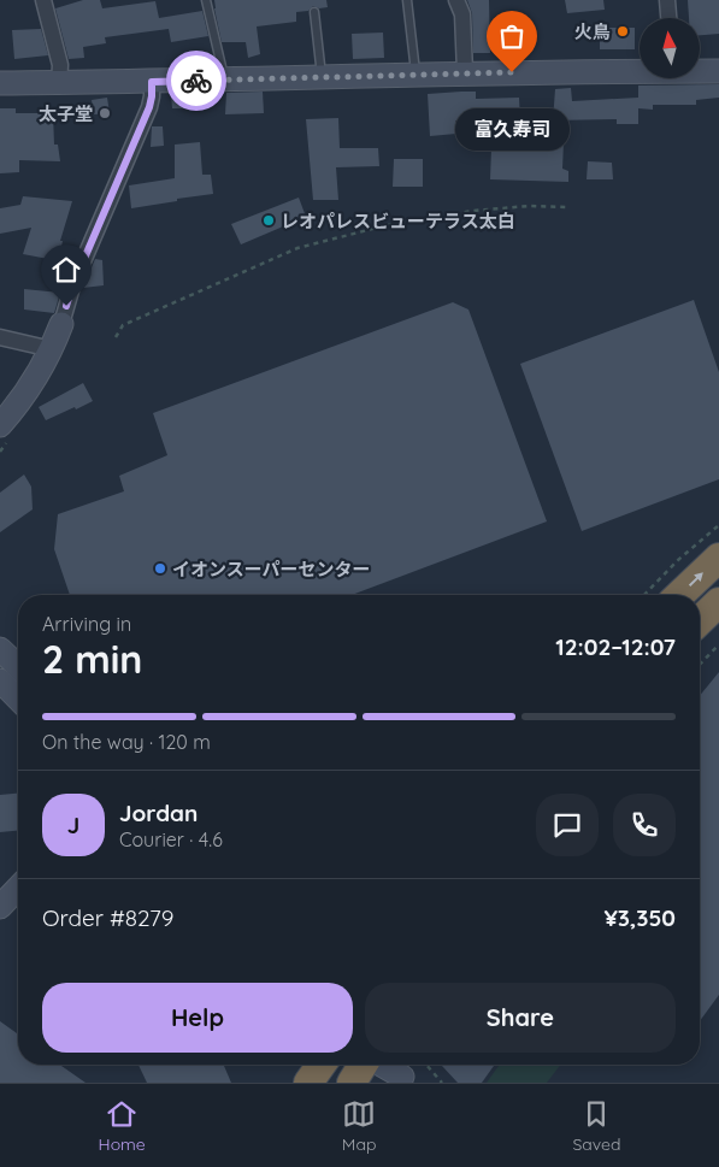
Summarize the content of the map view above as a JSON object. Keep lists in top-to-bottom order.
{
  "places": [
    "火鳥",
    "富久寿司",
    "太子堂",
    "レオパレスビューテラス太白",
    "イオンスーパーセンター"
  ],
  "north": "top",
  "page": {
    "bubble": "富久寿司",
    "heading": ["2 min", "Arriving in", "12:02–12:07"],
    "panel": [
      "Jordan",
      "Courier · 4.6",
      "Order #8279",
      "¥3,350"
    ],
    "bar": "On the way · 120 m",
    "round": "J",
    "buttons": ["Help", "Share"],
    "tabs": ["Home", "Map", "Saved"]
  }
}
